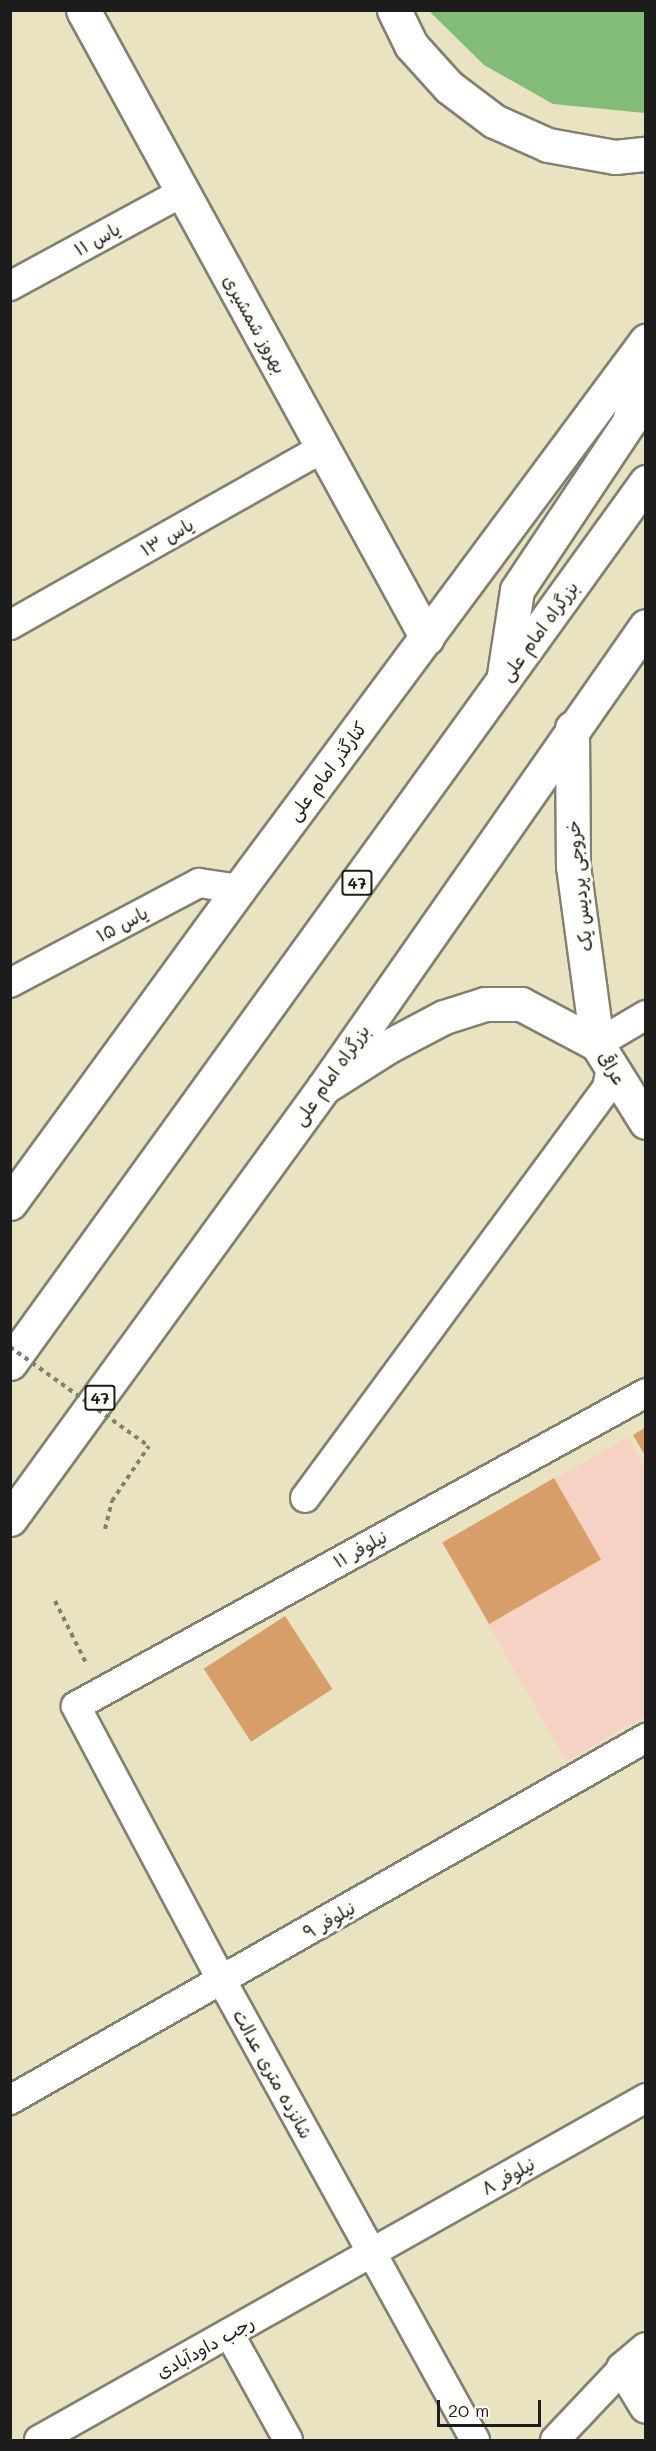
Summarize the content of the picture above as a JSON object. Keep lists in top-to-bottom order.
{
  "streets": {
    "main road": [
      "بهروز شمشیری",
      "بزرگراه امام علی",
      "کنارگذر امام علی",
      "47",
      "خروجی پردیس یک",
      "عراقی"
    ],
    "street": [
      "یاس ۱۱",
      "یاس ۱۳",
      "یاس ۱۵",
      "نیلوفر ۱۱",
      "نیلوفر ۹",
      "شانزده متری عدالت",
      "نیلوفر ۸",
      "رجب داودآبادی"
    ]
  },
  "crossings": [
    ["یاس ۱۱", "بهروز شمشیری"],
    ["بهروز شمشیری", "یاس ۱۳"],
    ["بهروز شمشیری", "کنارگذر امام علی"],
    ["بزرگراه امام علی", "47"],
    ["بزرگراه امام علی", "خروجی پردیس یک"],
    ["کنارگذر امام علی", "یاس ۱۵"],
    ["خروجی پردیس یک", "عراقی"],
    ["نیلوفر ۱۱", "شانزده متری عدالت"],
    ["نیلوفر ۹", "شانزده متری عدالت"],
    ["شانزده متری عدالت", "نیلوفر ۸"],
    ["شانزده متری عدالت", "رجب داودآبادی"],
    ["نیلوفر ۸", "رجب داودآبادی"]
  ],
  "scale_bar": "20 m"
}
